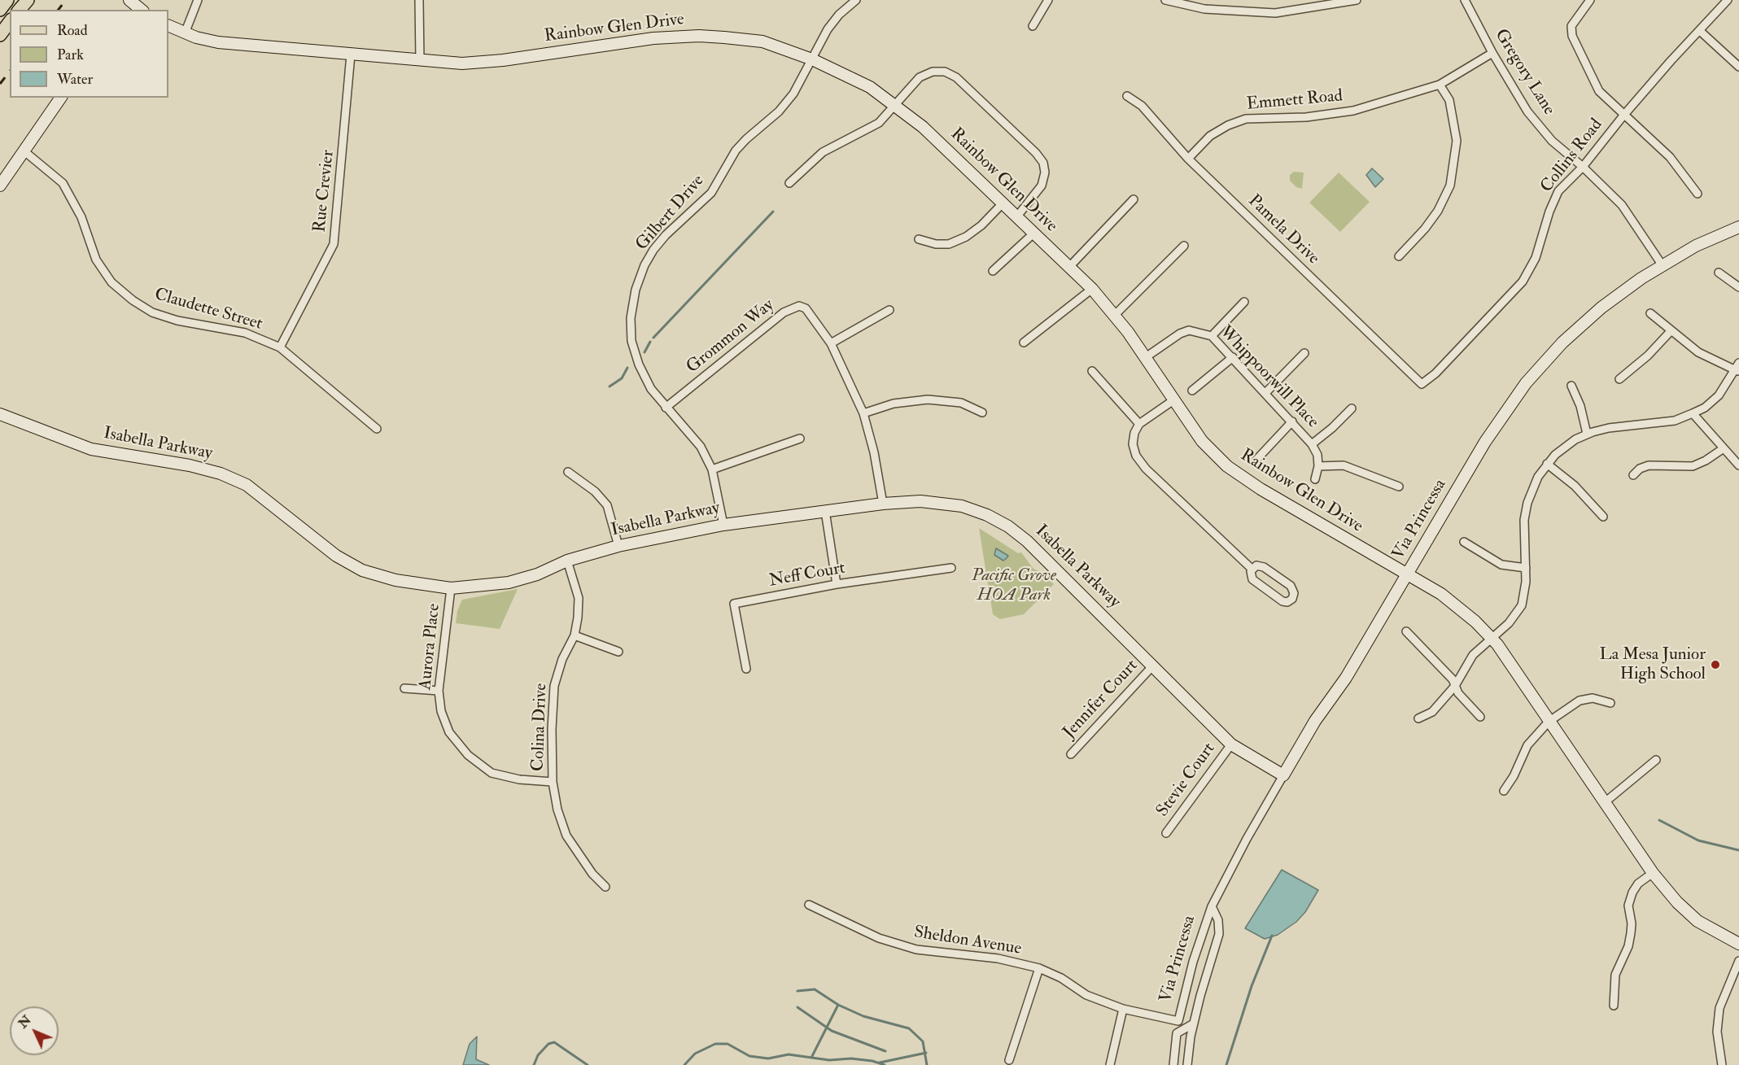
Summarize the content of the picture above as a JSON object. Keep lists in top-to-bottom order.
{
  "streets": {
    "street": [
      "Rainbow Glen Drive",
      "Gregory Lane",
      "Emmett Road",
      "Collins Road",
      "Rue Crevier",
      "Gilbert Drive",
      "Pamela Drive",
      "Claudette Street",
      "Grommon Way",
      "Whippoorwill Place",
      "Isabella Parkway",
      "Via Princessa",
      "Neff Court",
      "Aurora Place",
      "Jennifer Court",
      "Colina Drive",
      "Stevie Court",
      "Sheldon Avenue"
    ]
  },
  "crossings": [
    ["Rainbow Glen Drive", "Rue Crevier"],
    ["Rainbow Glen Drive", "Gilbert Drive"],
    ["Rainbow Glen Drive", "Whippoorwill Place"],
    ["Rainbow Glen Drive", "Via Princessa"],
    ["Gregory Lane", "Emmett Road"],
    ["Gregory Lane", "Collins Road"],
    ["Gregory Lane", "Via Princessa"],
    ["Emmett Road", "Pamela Drive"],
    ["Collins Road", "Pamela Drive"],
    ["Rue Crevier", "Claudette Street"],
    ["Gilbert Drive", "Grommon Way"],
    ["Gilbert Drive", "Isabella Parkway"],
    ["Isabella Parkway", "Via Princessa"],
    ["Isabella Parkway", "Aurora Place"],
    ["Isabella Parkway", "Jennifer Court"],
    ["Isabella Parkway", "Colina Drive"],
    ["Isabella Parkway", "Stevie Court"],
    ["Via Princessa", "Sheldon Avenue"],
    ["Aurora Place", "Colina Drive"]
  ],
  "parks": ["Pacific Grove HOA Park"],
  "places": ["La Mesa Junior High School"],
  "legend": ["Road", "Park", "Water"],
  "north": "top left"
}
